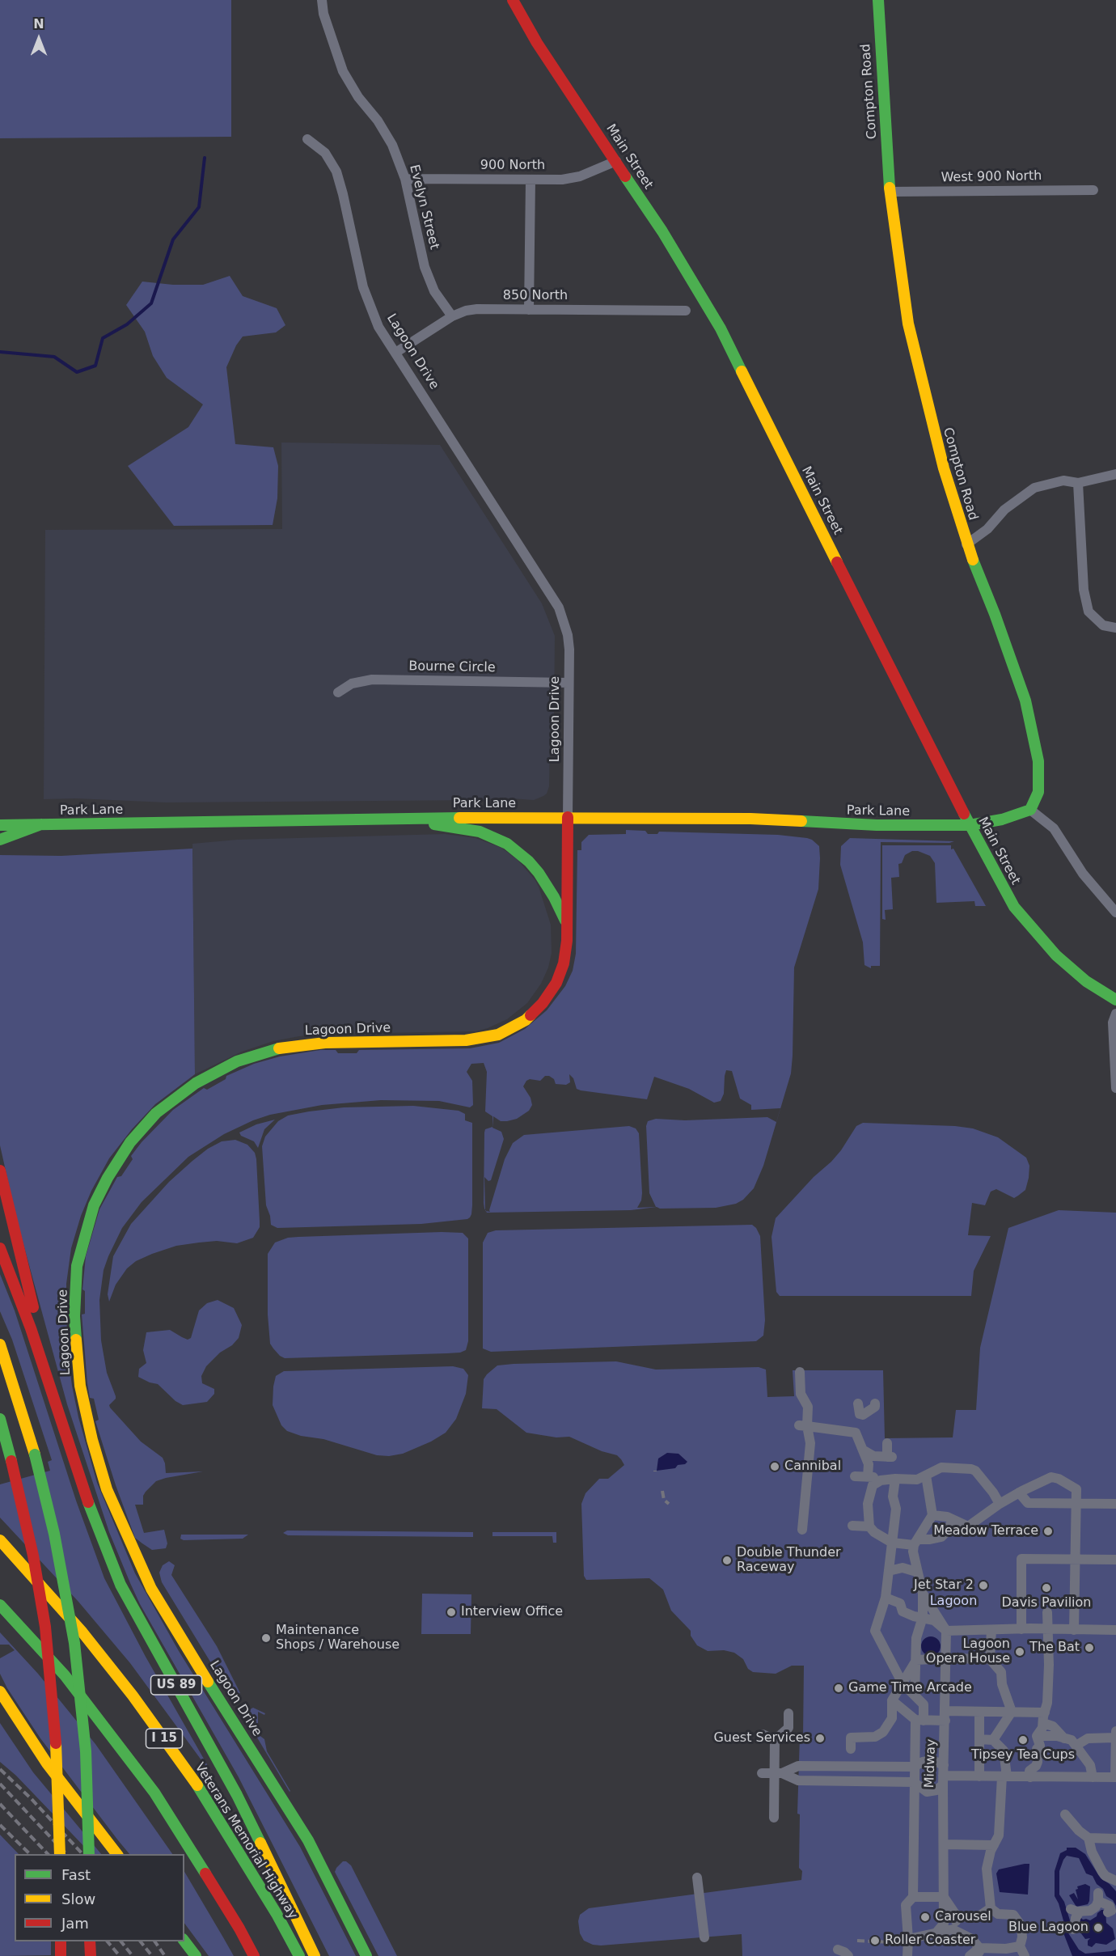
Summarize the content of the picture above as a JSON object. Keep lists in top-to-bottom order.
{
  "streets": {
    "main road": [
      "Compton Road",
      "Main Street",
      "Lagoon Drive",
      "Park Lane",
      "US 89",
      "I 15",
      "Veterans Memorial Highway"
    ],
    "street": [
      "900 North",
      "West 900 North",
      "Evelyn Street",
      "850 North",
      "Bourne Circle",
      "Midway"
    ]
  },
  "crossings": [
    ["Compton Road", "West 900 North"],
    ["Compton Road", "Park Lane"],
    ["Main Street", "900 North"],
    ["Main Street", "Park Lane"],
    ["900 North", "Evelyn Street"],
    ["Evelyn Street", "850 North"],
    ["850 North", "Lagoon Drive"],
    ["Lagoon Drive", "Bourne Circle"],
    ["Lagoon Drive", "Park Lane"]
  ],
  "parks": ["Lagoon"],
  "places": [
    "Cannibal",
    "Meadow Terrace",
    "Double Thunder Raceway",
    "Jet Star 2",
    "Davis Pavilion",
    "Interview Office",
    "Maintenance Shops / Warehouse",
    "The Bat",
    "Lagoon Opera House",
    "Game Time Arcade",
    "Guest Services",
    "Tipsey Tea Cups",
    "Carousel",
    "Blue Lagoon",
    "Roller Coaster"
  ],
  "legend": ["Fast", "Slow", "Jam"],
  "north": "top"
}
